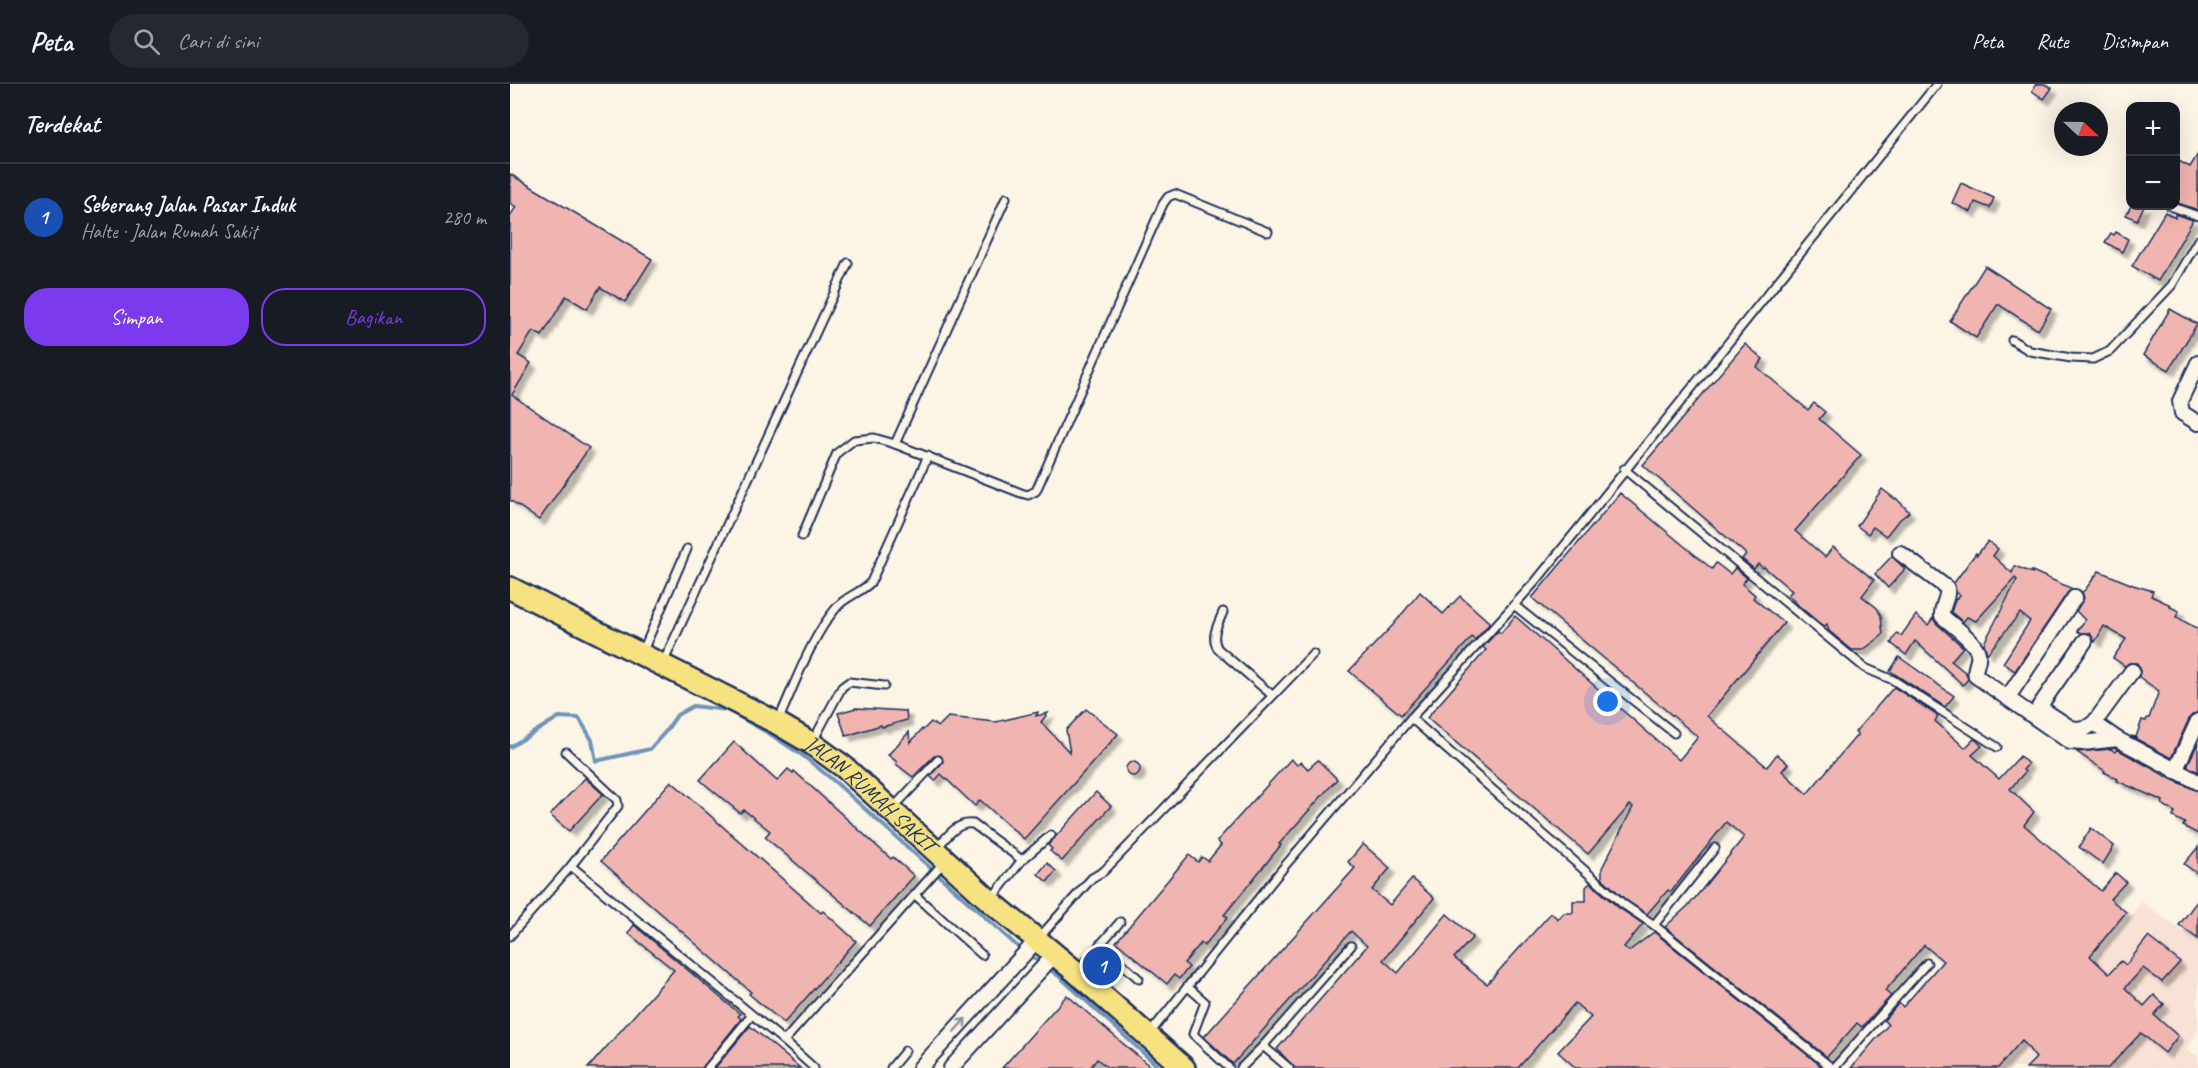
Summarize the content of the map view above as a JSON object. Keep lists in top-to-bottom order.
{
  "streets": {
    "main road": ["JALAN RUMAH SAKIT"]
  },
  "north": "right",
  "page": {
    "header": "Peta",
    "search": "Cari di sini",
    "nav": ["Peta", "Rute", "Disimpan"],
    "heading": "Terdekat",
    "map_buttons": ["+", "−"],
    "list": [
      {
        "mark": "1",
        "name": "Seberang Jalan Pasar Induk",
        "note": "Halte · Jalan Rumah Sakit",
        "value": "280 m"
      }
    ],
    "buttons": ["Simpan", "Bagikan"],
    "pins": "1"
  }
}
